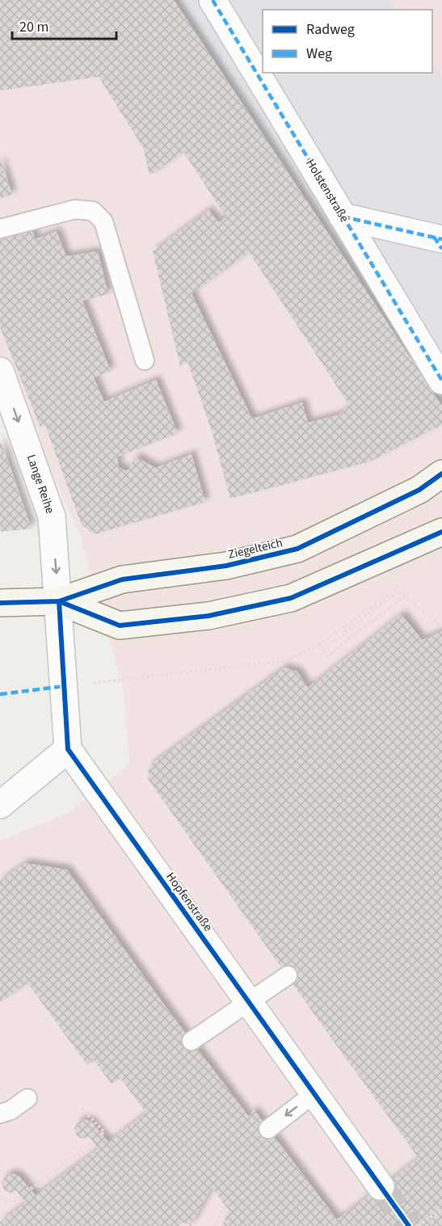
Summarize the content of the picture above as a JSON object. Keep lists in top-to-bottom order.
{
  "streets": {
    "main road": ["Ziegelteich"],
    "street": ["Holstenstraße", "Lange Reihe", "Hopfenstraße"]
  },
  "crossings": [
    ["Lange Reihe", "Ziegelteich"]
  ],
  "one_way": ["Lange Reihe"],
  "legend": ["Radweg", "Weg"],
  "scale_bar": "20 m"
}
